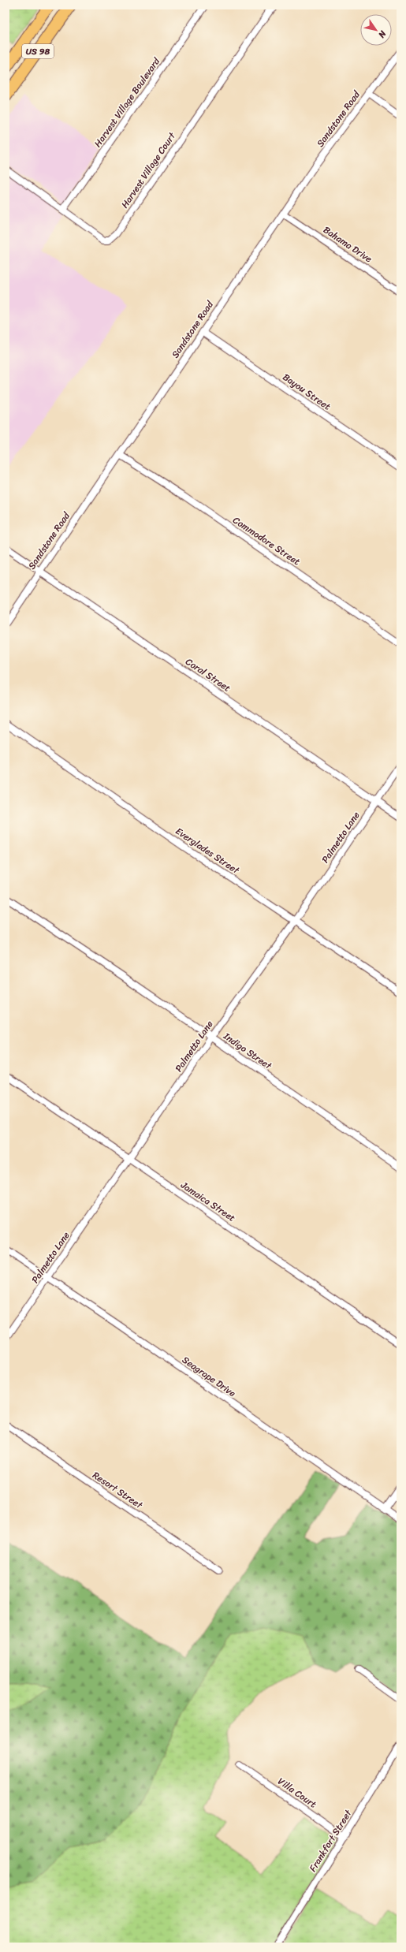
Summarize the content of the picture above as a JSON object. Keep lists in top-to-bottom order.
{
  "streets": {
    "highway": ["US 98"],
    "street": [
      "Harvest Village Boulevard",
      "Sandstone Road",
      "Harvest Village Court",
      "Bahama Drive",
      "Bayou Street",
      "Commodore Street",
      "Coral Street",
      "Palmetto Lane",
      "Everglades Street",
      "Indigo Street",
      "Jamaica Street",
      "Seagrape Drive",
      "Resort Street",
      "Villa Court",
      "Frankfort Street"
    ]
  },
  "crossings": [
    ["Harvest Village Boulevard", "Harvest Village Court"],
    ["Sandstone Road", "Bahama Drive"],
    ["Sandstone Road", "Bayou Street"],
    ["Sandstone Road", "Commodore Street"],
    ["Sandstone Road", "Coral Street"],
    ["Coral Street", "Palmetto Lane"],
    ["Palmetto Lane", "Everglades Street"],
    ["Palmetto Lane", "Indigo Street"],
    ["Palmetto Lane", "Jamaica Street"],
    ["Palmetto Lane", "Seagrape Drive"],
    ["Villa Court", "Frankfort Street"]
  ],
  "north": "bottom right"
}
